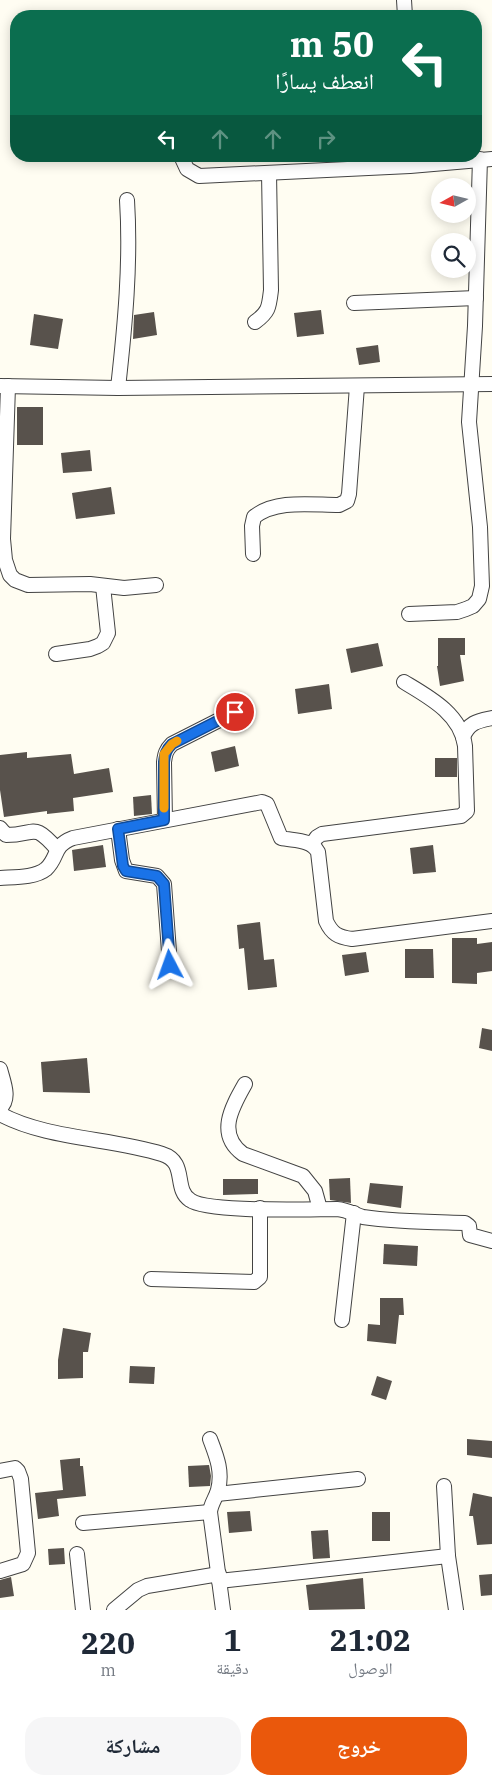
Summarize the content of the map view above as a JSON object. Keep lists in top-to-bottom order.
{
  "north": "left",
  "page": {
    "turn": ["50 m", "انعطف يسارًا"],
    "eta": [
      "21:02",
      "الوصول",
      "1",
      "دقيقة",
      "220",
      "m"
    ],
    "buttons": ["خروج", "مشاركة"]
  }
}
